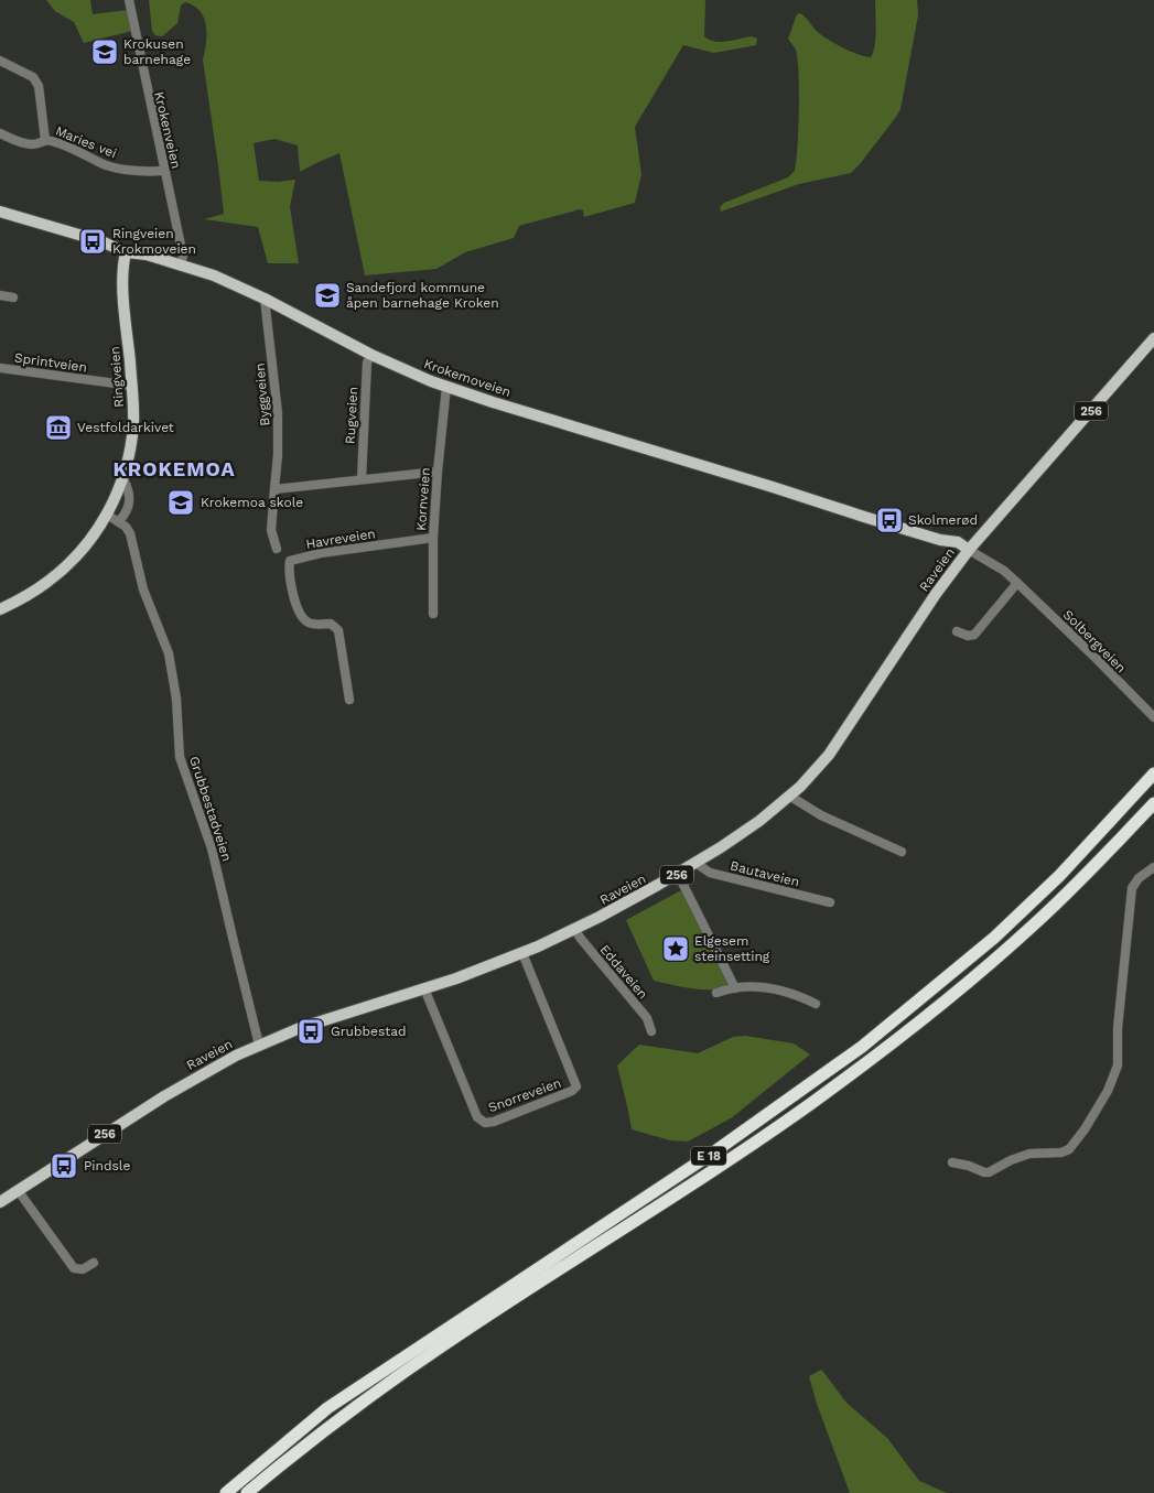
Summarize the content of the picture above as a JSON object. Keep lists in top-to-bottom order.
{
  "streets": {
    "highway": ["E 18"],
    "main road": [
      "Ringveien",
      "Krokemoveien",
      "256",
      "Raveien"
    ],
    "street": [
      "Krokenveien",
      "Maries vei",
      "Sprintveien",
      "Byggveien",
      "Rugveien",
      "Kornveien",
      "Havreveien",
      "Solbergveien",
      "Grubbestadveien",
      "Bautaveien",
      "Eddaveien",
      "Snorreveien"
    ]
  },
  "crossings": [
    ["Krokenveien", "Maries vei"],
    ["Krokenveien", "Krokemoveien"],
    ["Sprintveien", "Ringveien"],
    ["Ringveien", "Krokemoveien"],
    ["Krokemoveien", "Byggveien"],
    ["Krokemoveien", "Rugveien"],
    ["Krokemoveien", "Kornveien"],
    ["Krokemoveien", "Raveien"],
    ["Krokemoveien", "Solbergveien"],
    ["Kornveien", "Havreveien"],
    ["Raveien", "Solbergveien"],
    ["Raveien", "Grubbestadveien"],
    ["Raveien", "Bautaveien"],
    ["Raveien", "Eddaveien"],
    ["Raveien", "Snorreveien"]
  ],
  "districts": ["KROKEMOA"],
  "places": {
    "school or university": ["Krokusen barnehage", "Sandefjord kommune åpen barnehage Kroken", "Krokemoa skole"],
    "bus stop": [
      "Ringveien Krokmoveien",
      "Skolmerød",
      "Grubbestad",
      "Pindsle"
    ],
    "museum": ["Vestfoldarkivet"],
    "place": ["Elgesem steinsetting"]
  }
}
